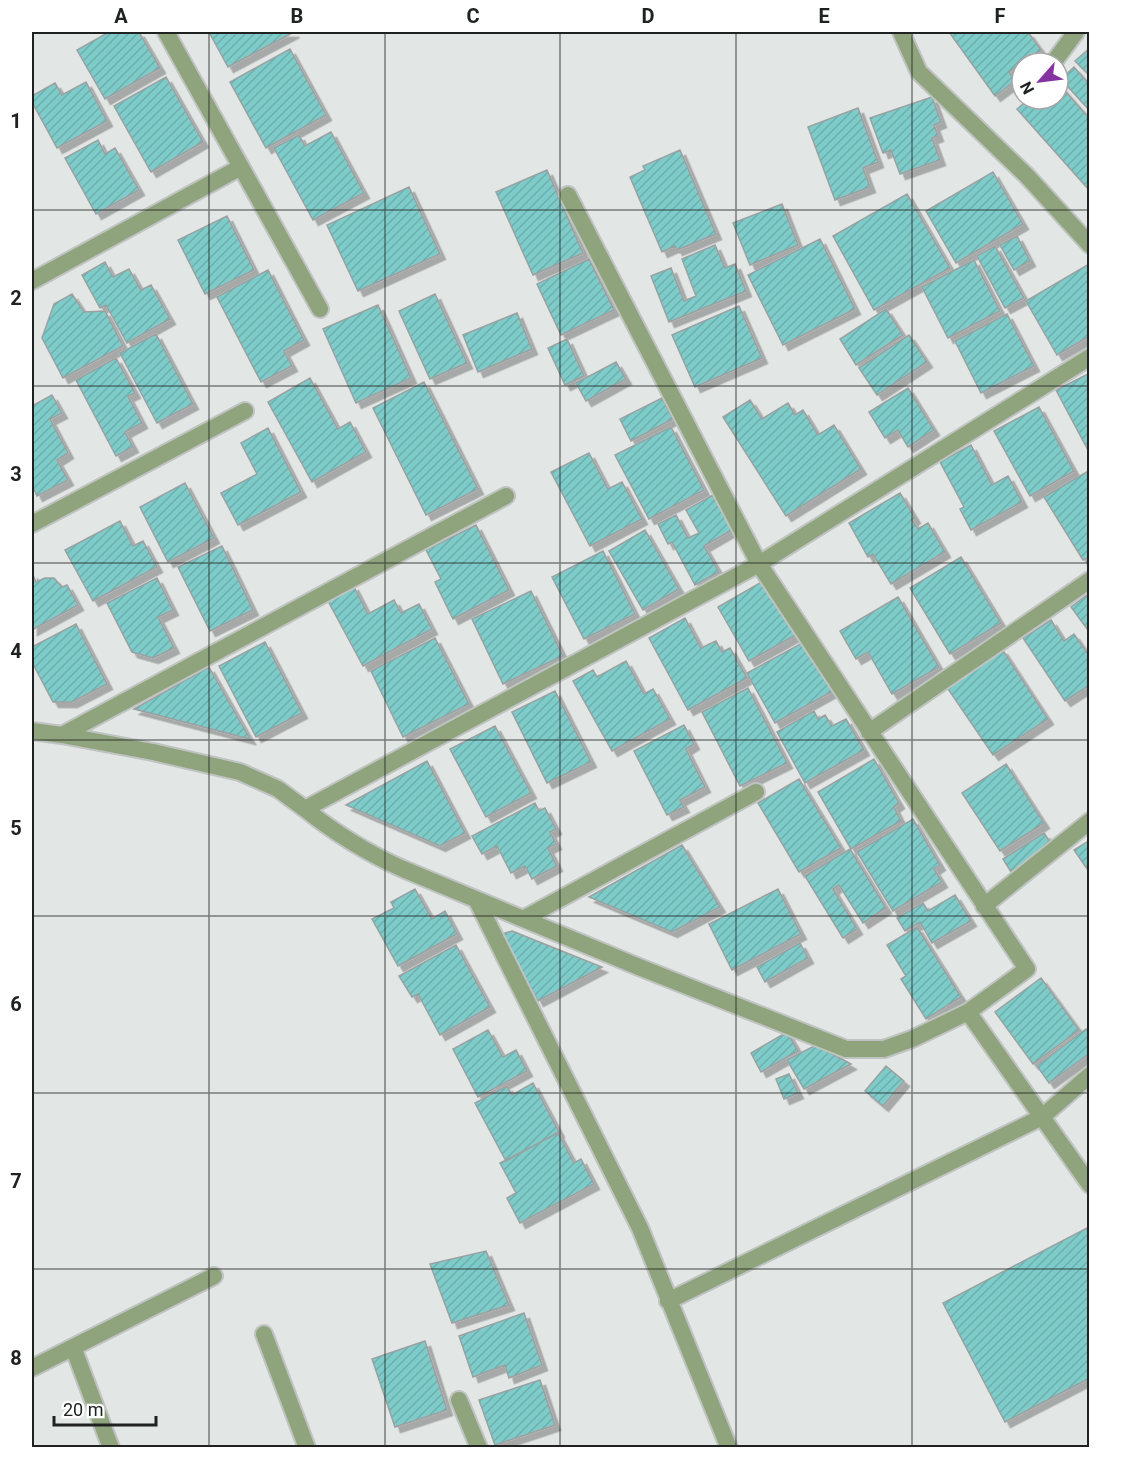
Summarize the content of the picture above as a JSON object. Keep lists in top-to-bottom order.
{
  "scale_bar": "20 m",
  "north": "bottom left",
  "grid": {
    "columns": [
      "A",
      "B",
      "C",
      "D",
      "E",
      "F"
    ],
    "rows": [
      "1",
      "2",
      "3",
      "4",
      "5",
      "6",
      "7",
      "8"
    ]
  }
}
